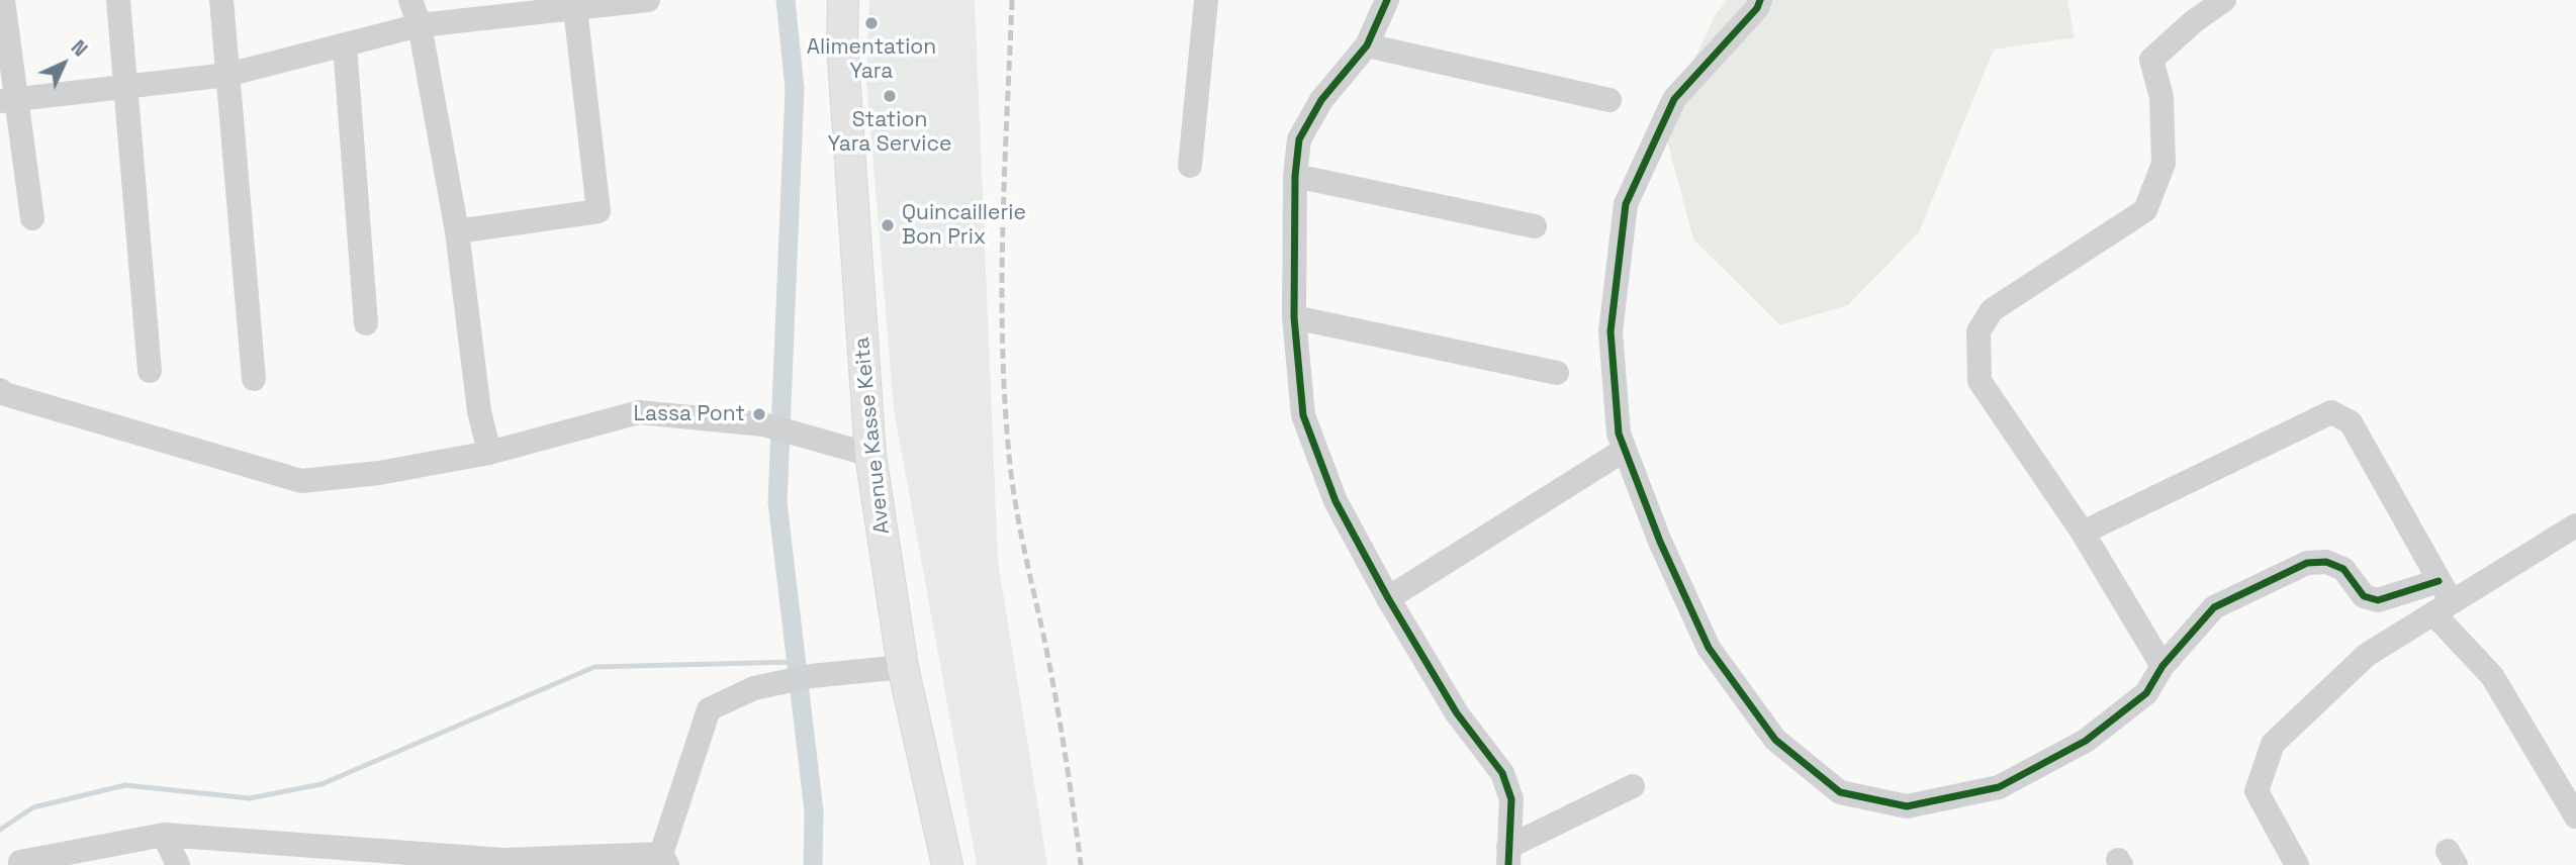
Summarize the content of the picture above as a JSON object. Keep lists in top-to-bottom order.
{
  "streets": {
    "main road": ["Avenue Kasse Keita"]
  },
  "places": [
    "Alimentation Yara",
    "Station Yara Service",
    "Quincaillerie Bon Prix",
    "Lassa Pont"
  ],
  "north": "top right"
}
